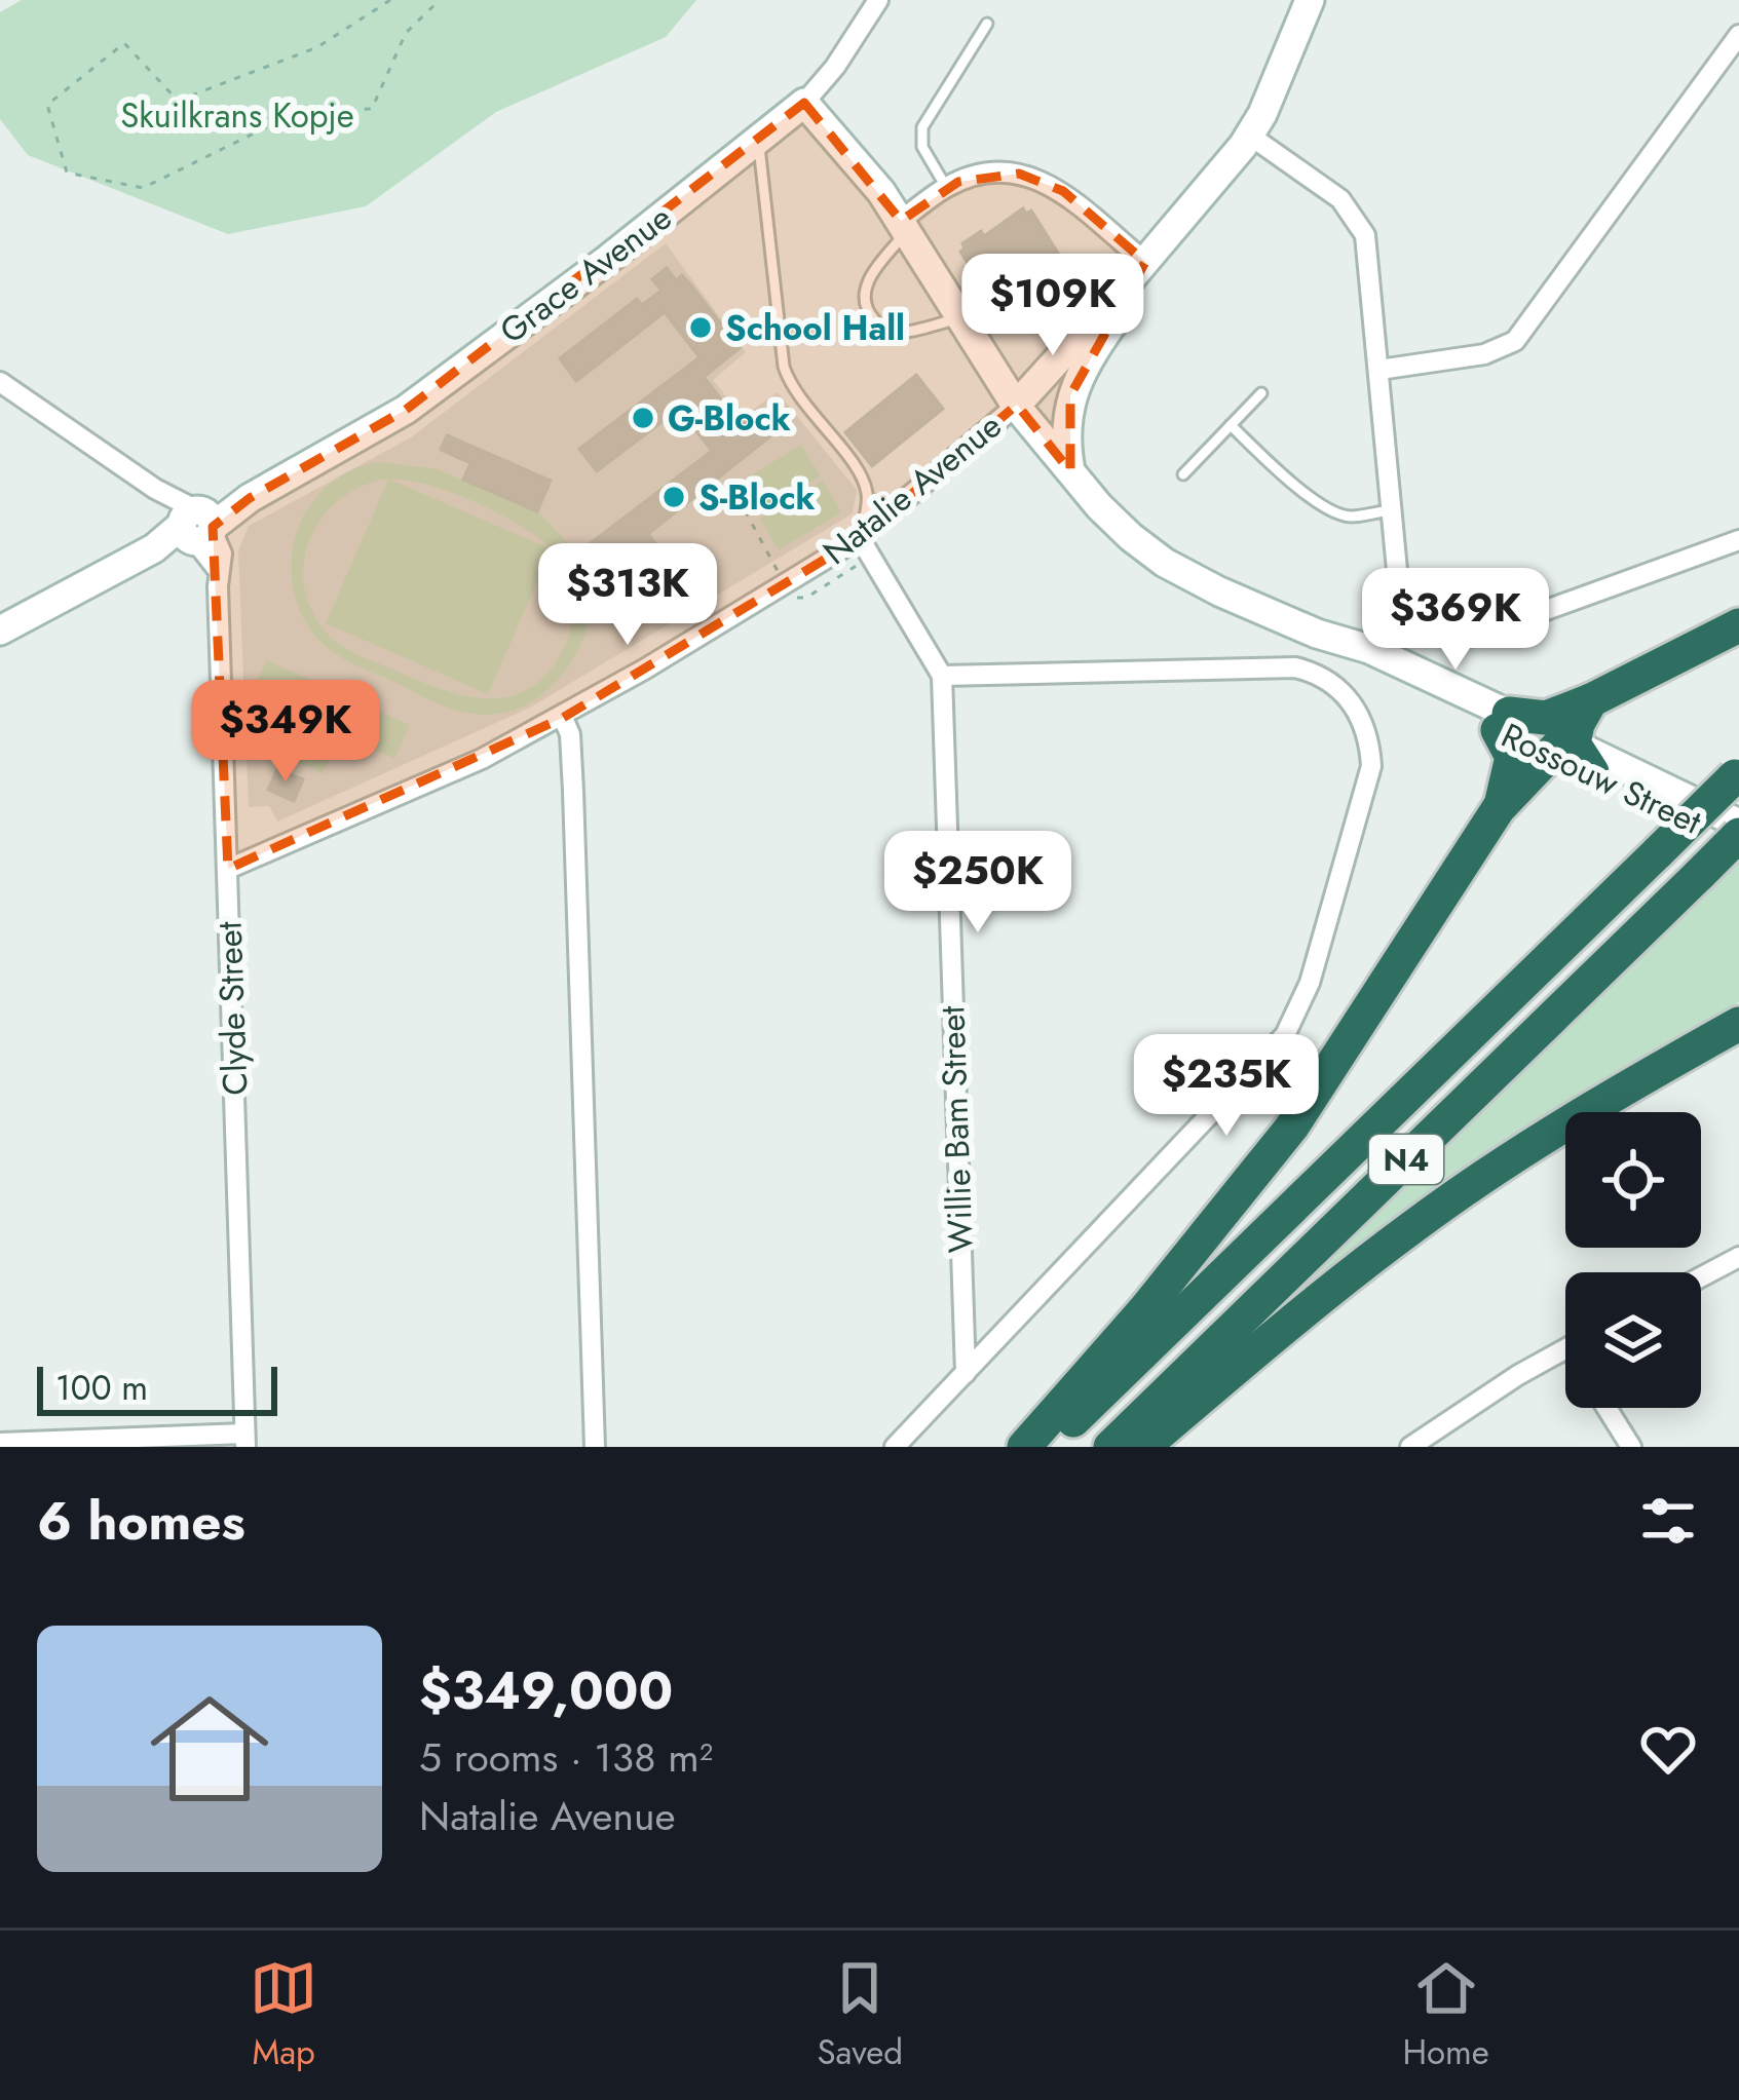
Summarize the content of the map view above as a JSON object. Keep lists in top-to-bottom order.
{
  "streets": {
    "highway": ["N4"],
    "street": [
      "Grace Avenue",
      "Natalie Avenue",
      "Rossouw Street",
      "Clyde Street",
      "Willie Bam Street"
    ]
  },
  "crossings": [
    ["Grace Avenue", "Rossouw Street"],
    ["Grace Avenue", "Clyde Street"],
    ["Natalie Avenue", "Rossouw Street"],
    ["Natalie Avenue", "Clyde Street"],
    ["Natalie Avenue", "Willie Bam Street"],
    ["Rossouw Street", "N4"]
  ],
  "parks": ["Skuilkrans Kopje"],
  "places": ["School Hall", "G-Block", "S-Block"],
  "scale_bar": "100 m",
  "page": {
    "price": [
      "$109K",
      "$313K",
      "$369K",
      "$349K",
      "$250K",
      "$235K"
    ],
    "scale": "100 m",
    "heading": "6 homes",
    "list": [
      {
        "name": "$349,000",
        "note": "5 rooms · 138 m² · Natalie Avenue"
      }
    ],
    "tabs": ["Map", "Saved", "Home"]
  }
}
